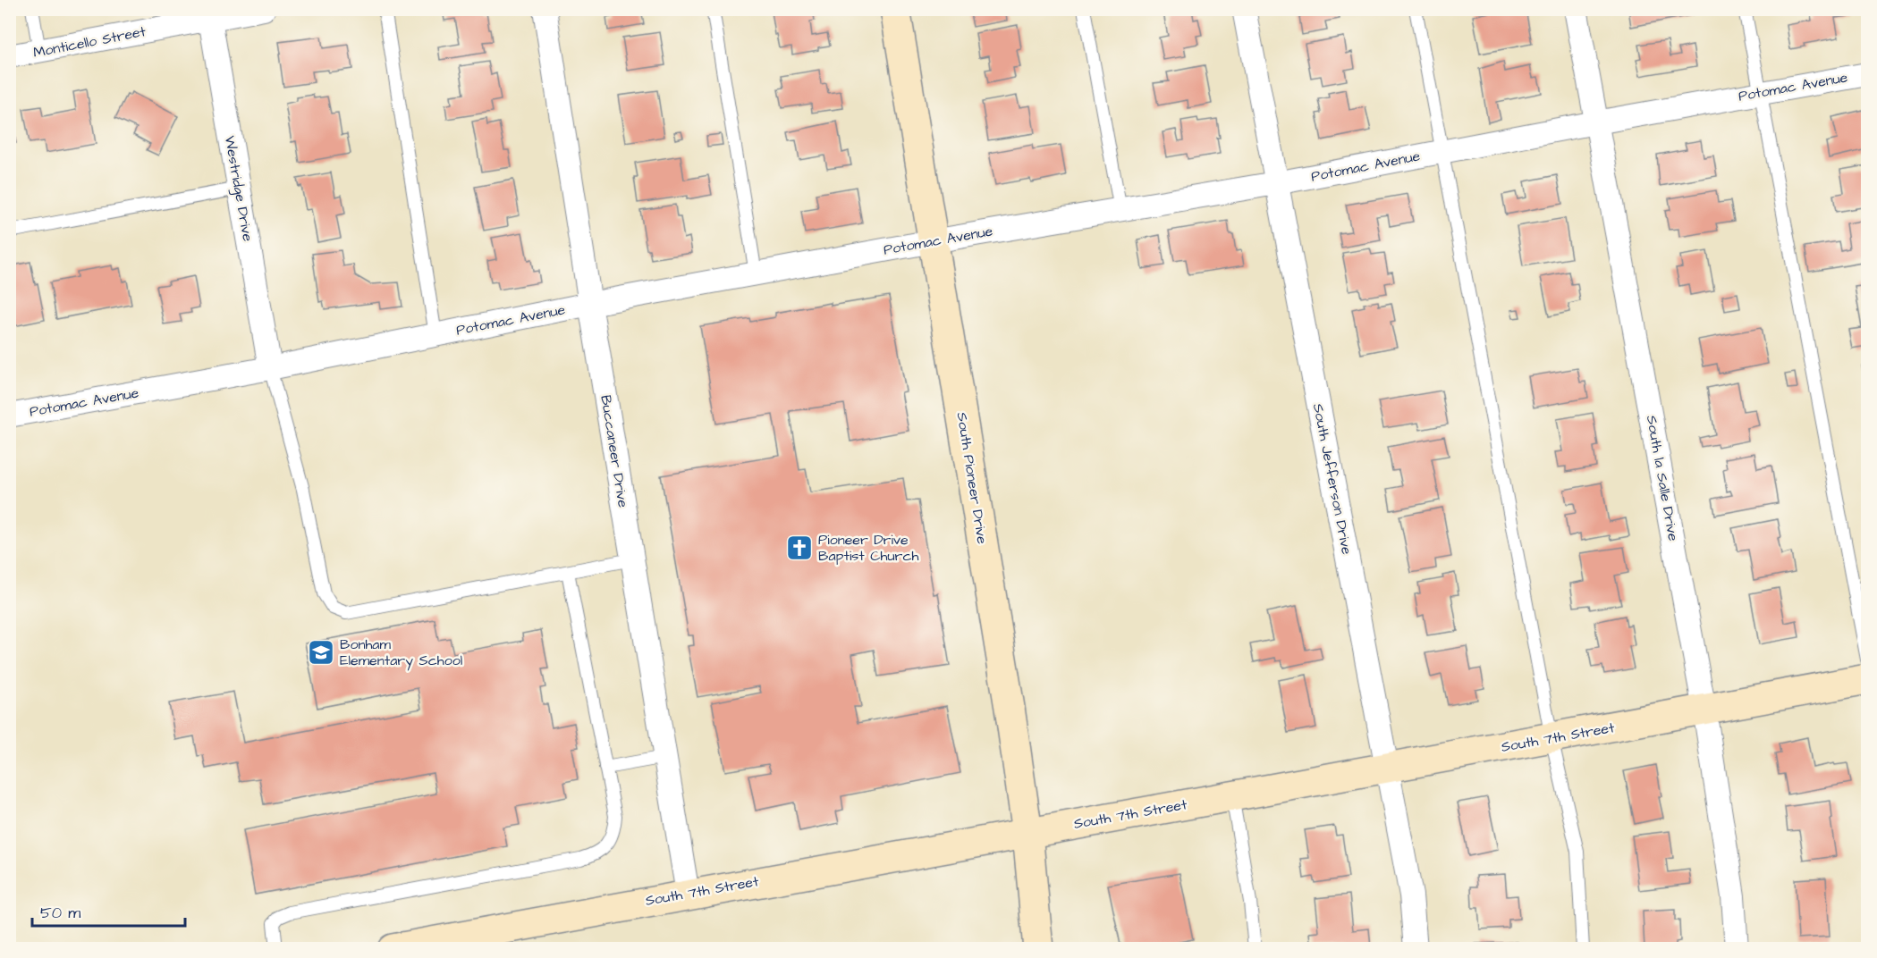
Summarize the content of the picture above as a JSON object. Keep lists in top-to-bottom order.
{
  "streets": {
    "main road": ["South Pioneer Drive", "South 7th Street"],
    "street": [
      "Monticello Street",
      "Potomac Avenue",
      "Westridge Drive",
      "Buccaneer Drive",
      "South la Salle Drive",
      "South Jefferson Drive"
    ]
  },
  "crossings": [
    ["Monticello Street", "Westridge Drive"],
    ["Potomac Avenue", "Westridge Drive"],
    ["Potomac Avenue", "Buccaneer Drive"],
    ["Potomac Avenue", "South Pioneer Drive"],
    ["Potomac Avenue", "South la Salle Drive"],
    ["Potomac Avenue", "South Jefferson Drive"],
    ["Buccaneer Drive", "South 7th Street"],
    ["South Pioneer Drive", "South 7th Street"],
    ["South la Salle Drive", "South 7th Street"],
    ["South Jefferson Drive", "South 7th Street"]
  ],
  "places": {
    "church": ["Pioneer Drive Baptist Church"],
    "school or university": ["Bonham Elementary School"]
  },
  "scale_bar": "50 m"
}
